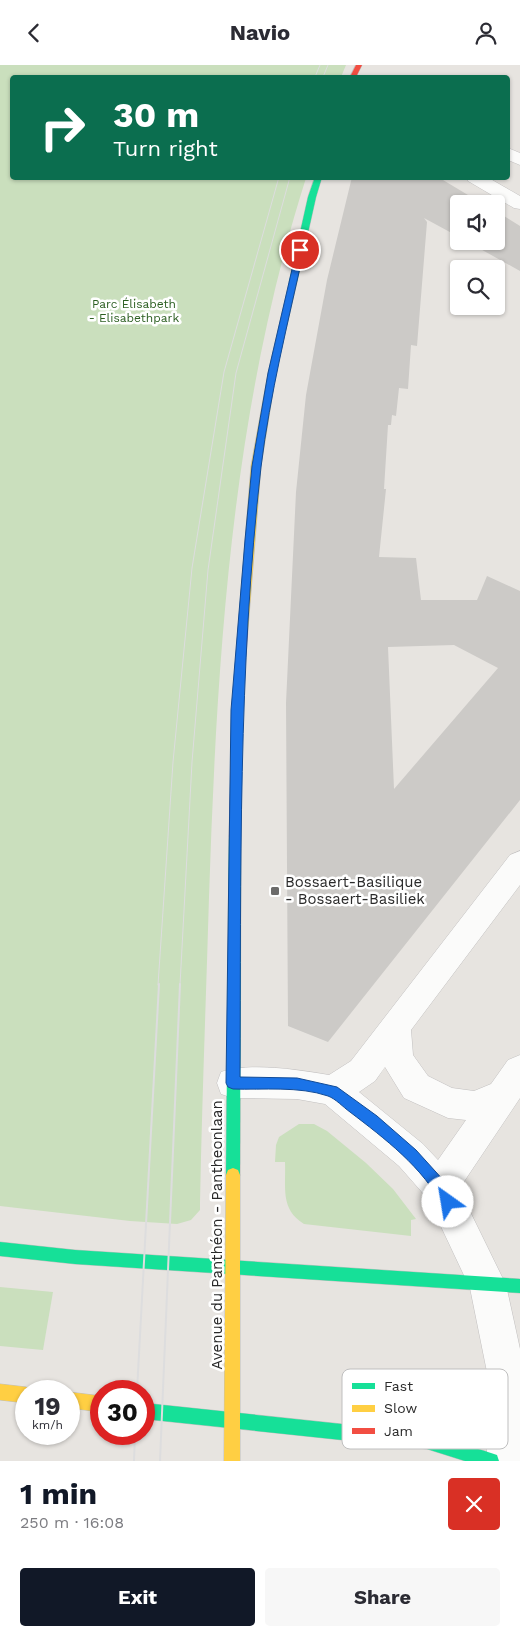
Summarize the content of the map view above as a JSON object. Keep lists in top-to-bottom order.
{
  "streets": {
    "main road": ["Avenue du Panthéon - Pantheonlaan"]
  },
  "parks": ["Parc Élisabeth - Elisabethpark"],
  "places": {
    "transit": ["Bossaert-Basilique - Bossaert-Basiliek"]
  },
  "legend": ["Fast", "Slow", "Jam"],
  "page": {
    "header": "Navio",
    "turn": ["30 m", "Turn right"],
    "speed": "19 km/h",
    "limit": "30",
    "heading": ["1 min", "250 m · 16:08"],
    "buttons": ["Exit", "Share"]
  }
}
